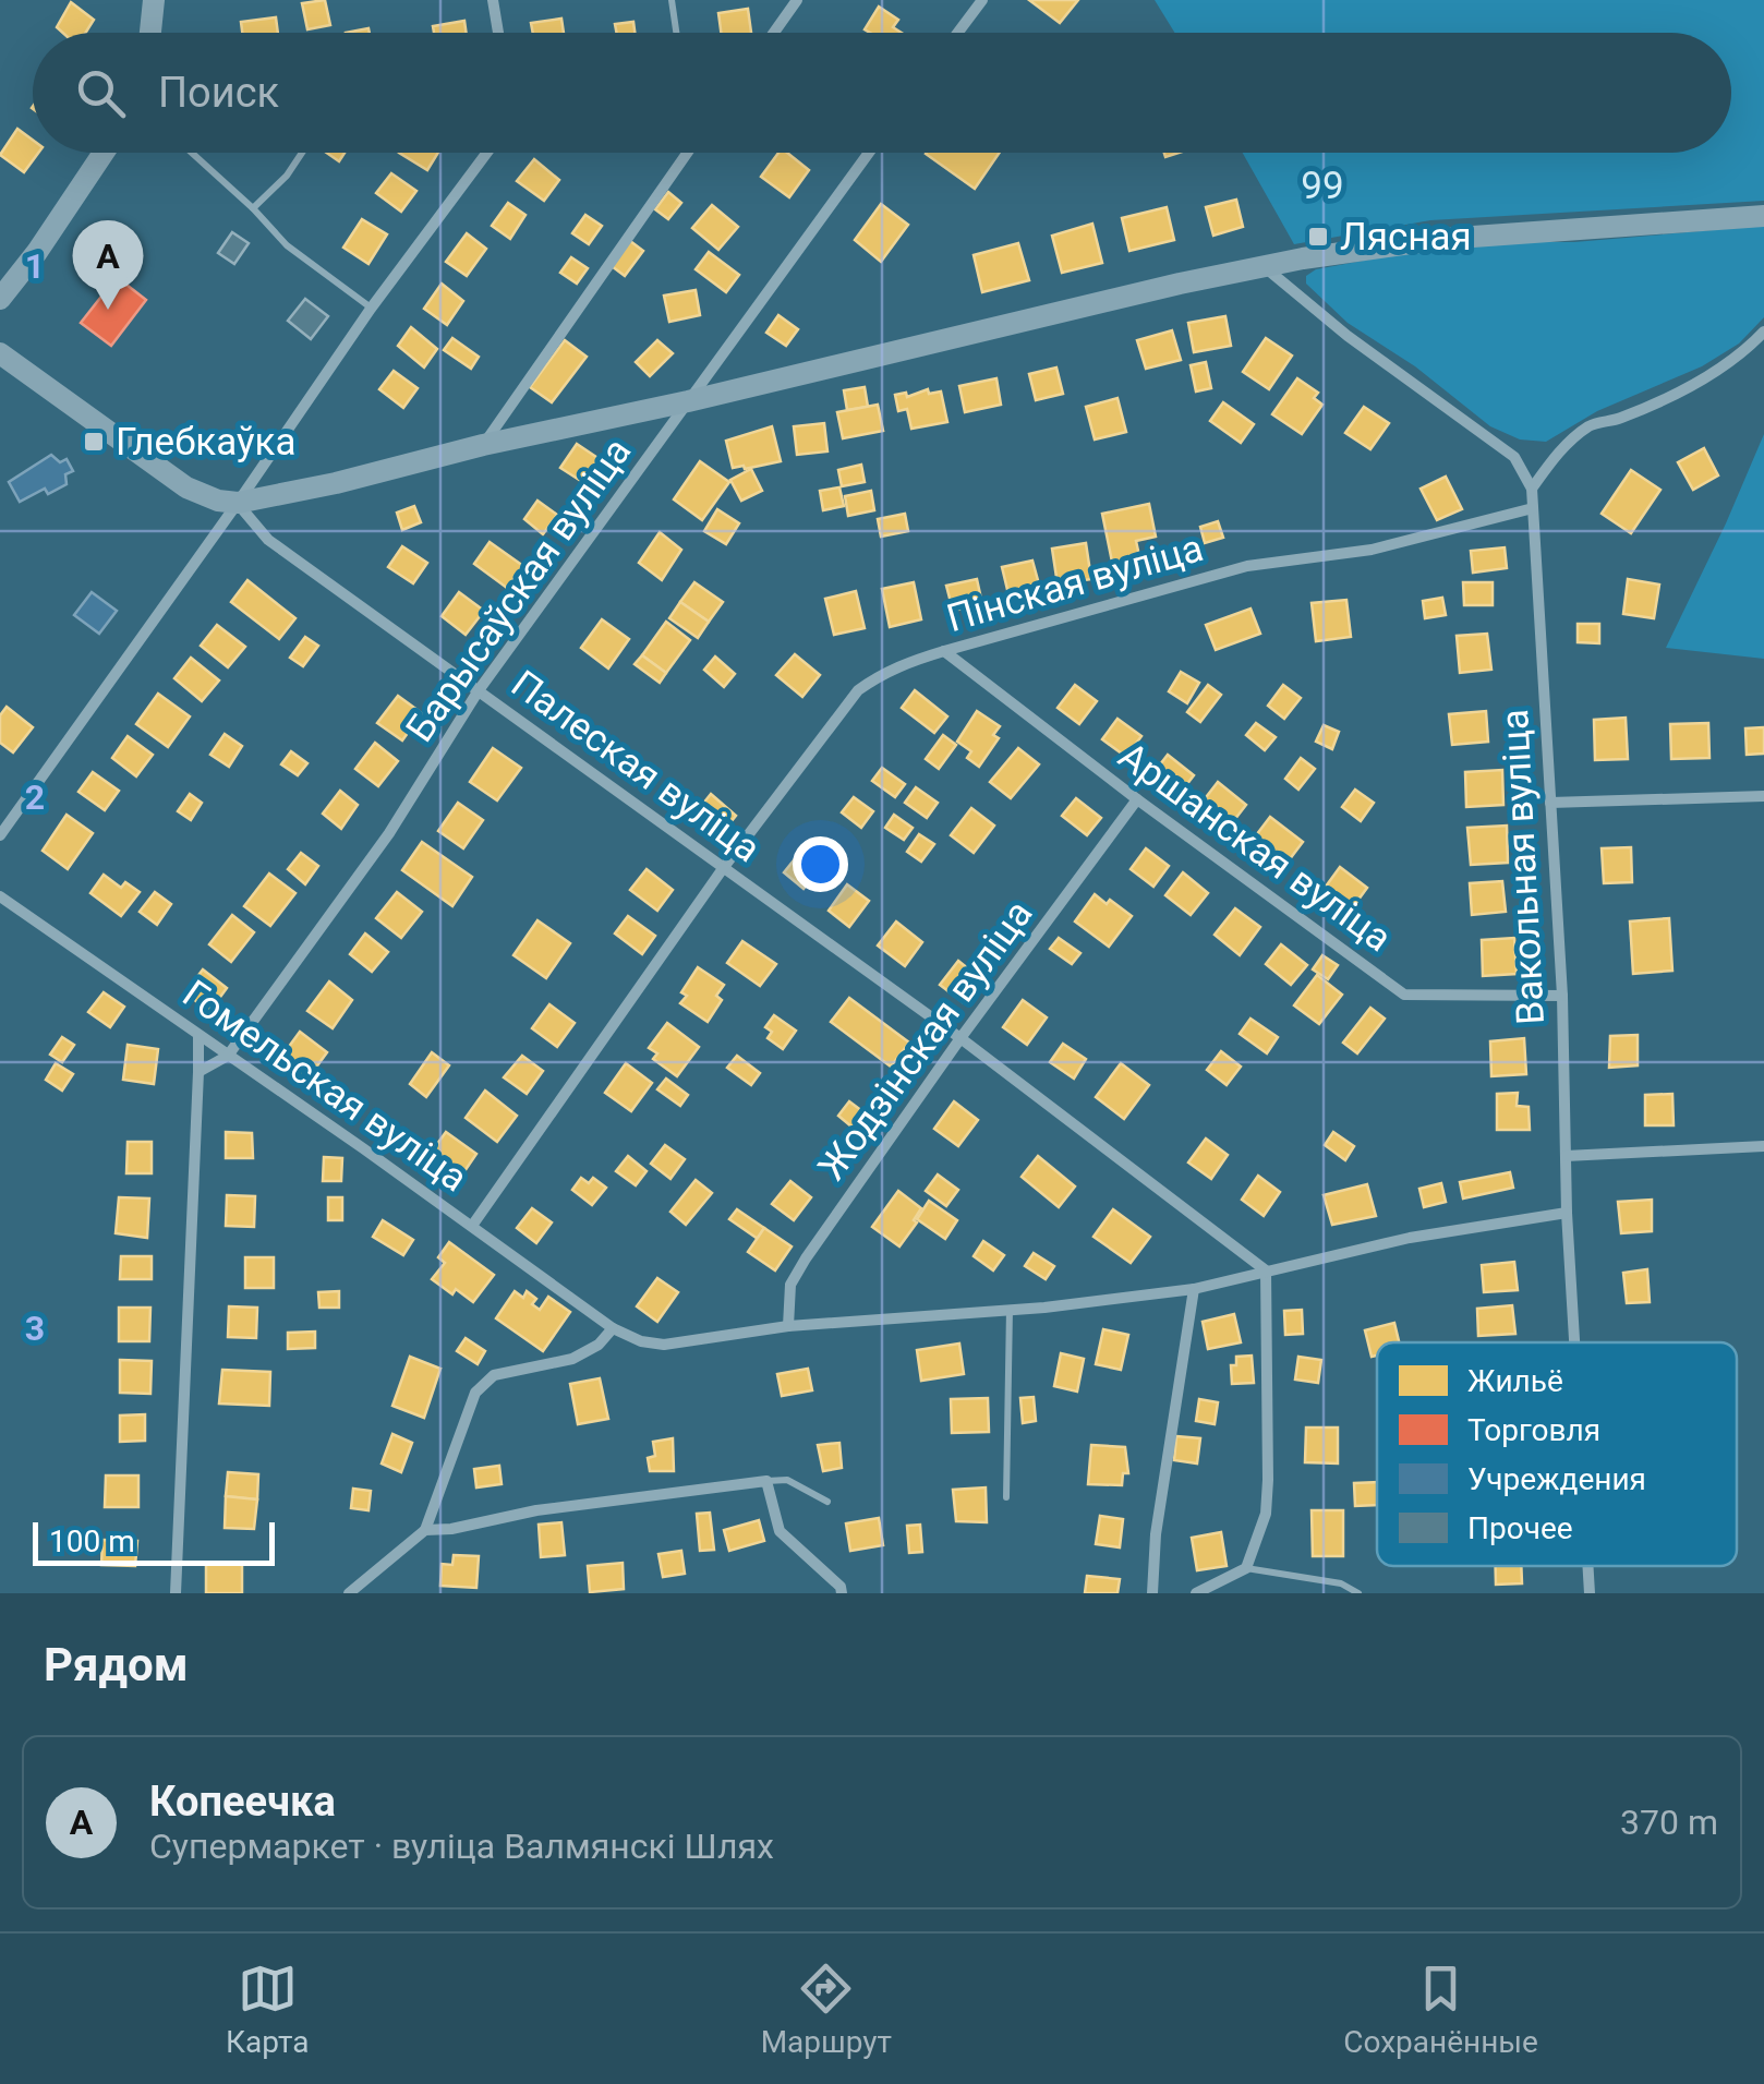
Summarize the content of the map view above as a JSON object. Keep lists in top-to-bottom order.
{
  "streets": {
    "street": [
      "Пінская вуліца",
      "Барысаўская вуліца",
      "Палеская вуліца",
      "Аршанская вуліца",
      "Вакольная вуліца",
      "Жодзінская вуліца",
      "Гомельская вуліца"
    ]
  },
  "crossings": [
    ["Пінская вуліца", "Палеская вуліца"],
    ["Пінская вуліца", "Аршанская вуліца"],
    ["Пінская вуліца", "Вакольная вуліца"],
    ["Пінская вуліца", "Гомельская вуліца"],
    ["Барысаўская вуліца", "Палеская вуліца"],
    ["Барысаўская вуліца", "Гомельская вуліца"],
    ["Палеская вуліца", "Жодзінская вуліца"],
    ["Палеская вуліца", "Гомельская вуліца"],
    ["Аршанская вуліца", "Вакольная вуліца"],
    ["Аршанская вуліца", "Жодзінская вуліца"],
    ["Вакольная вуліца", "Гомельская вуліца"],
    ["Жодзінская вуліца", "Гомельская вуліца"]
  ],
  "parks": ["99"],
  "places": {
    "transit": ["Лясная", "Глебкаўка"]
  },
  "legend": [
    "Жильё",
    "Торговля",
    "Учреждения",
    "Прочее"
  ],
  "scale_bar": "100 m",
  "page": {
    "search": "Поиск",
    "pins": "A",
    "scale": "100 m",
    "heading": "Рядом",
    "list": [
      {
        "mark": "A",
        "name": "Копеечка",
        "note": "Супермаркет · вуліца Валмянскі Шлях",
        "value": "370 m"
      }
    ],
    "nav": ["Карта", "Маршрут", "Сохранённые"]
  },
  "grid": {
    "rows": ["1", "2", "3"]
  }
}
